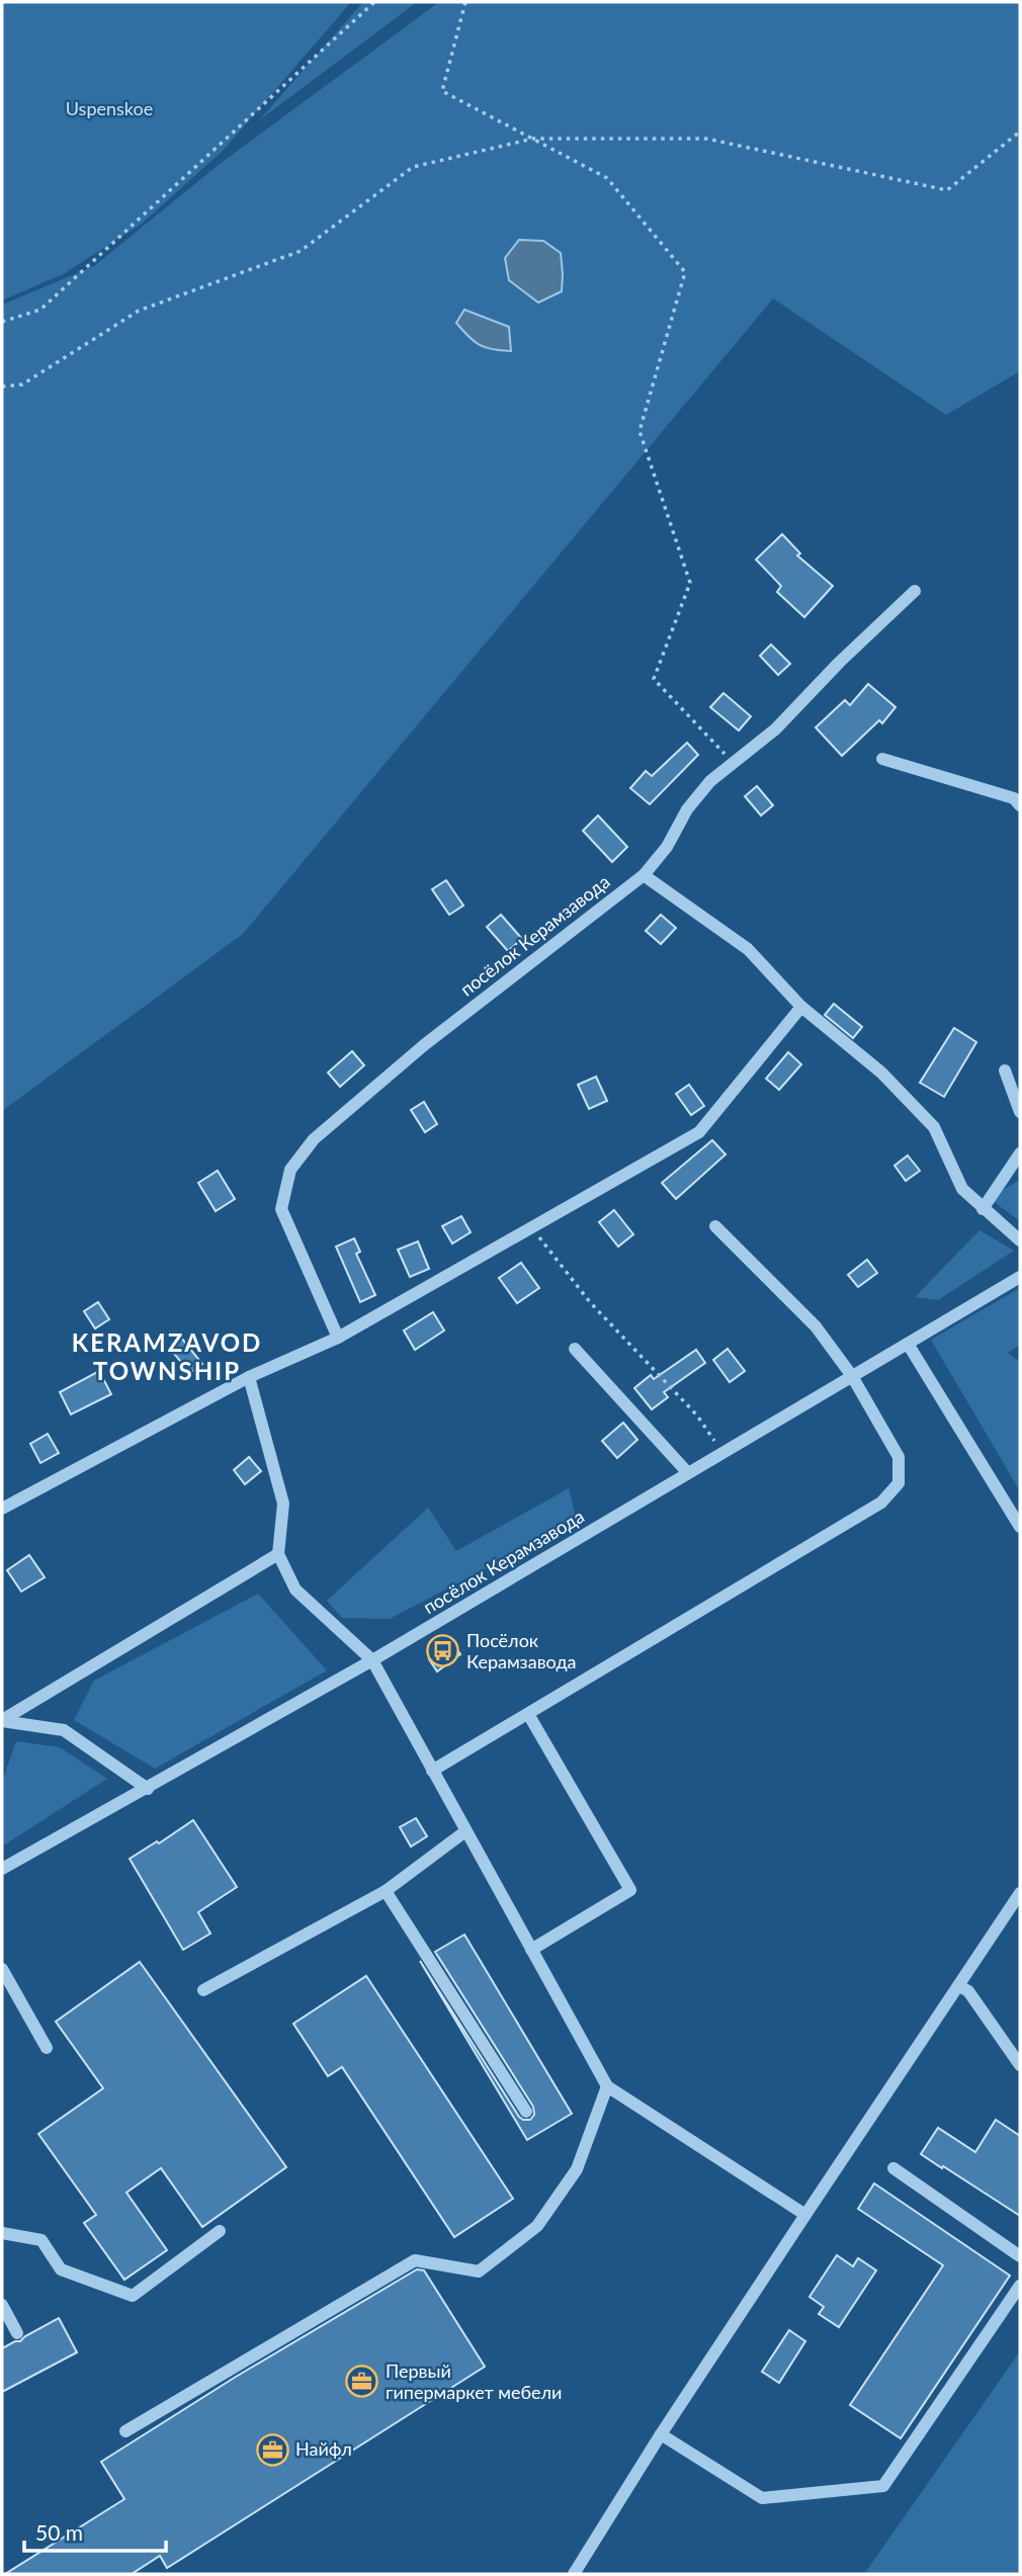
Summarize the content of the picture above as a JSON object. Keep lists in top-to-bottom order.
{
  "streets": {
    "street": ["посёлок Керамзавода"]
  },
  "districts": ["KERAMZAVOD TOWNSHIP"],
  "parks": ["Uspenskoe"],
  "places": {
    "bus stop": ["Посёлок Керамзавода"],
    "office": ["Первый гипермаркет мебели", "Найфл"]
  },
  "scale_bar": "50 m"
}
